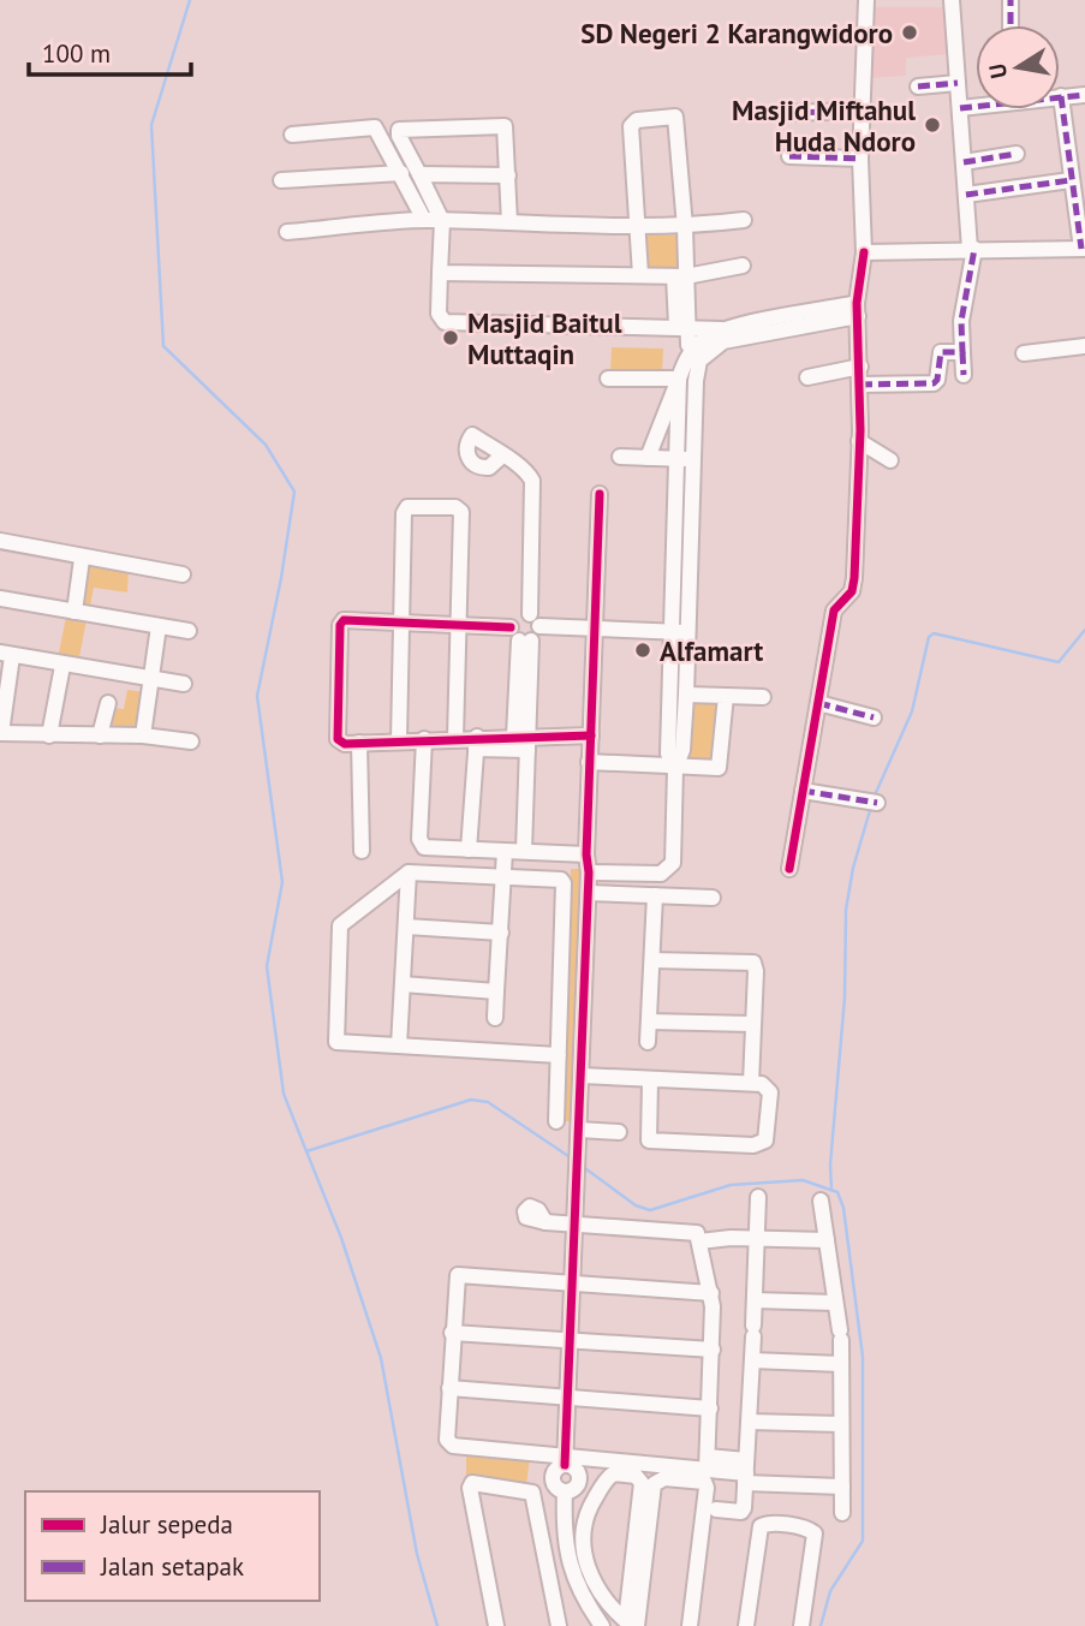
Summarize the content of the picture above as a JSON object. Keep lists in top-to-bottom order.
{
  "places": [
    "SD Negeri 2 Karangwidoro",
    "Masjid Miftahul Huda Ndoro",
    "Masjid Baitul Muttaqin",
    "Alfamart"
  ],
  "legend": ["Jalur sepeda", "Jalan setapak"],
  "scale_bar": "100 m",
  "north": "left"
}
